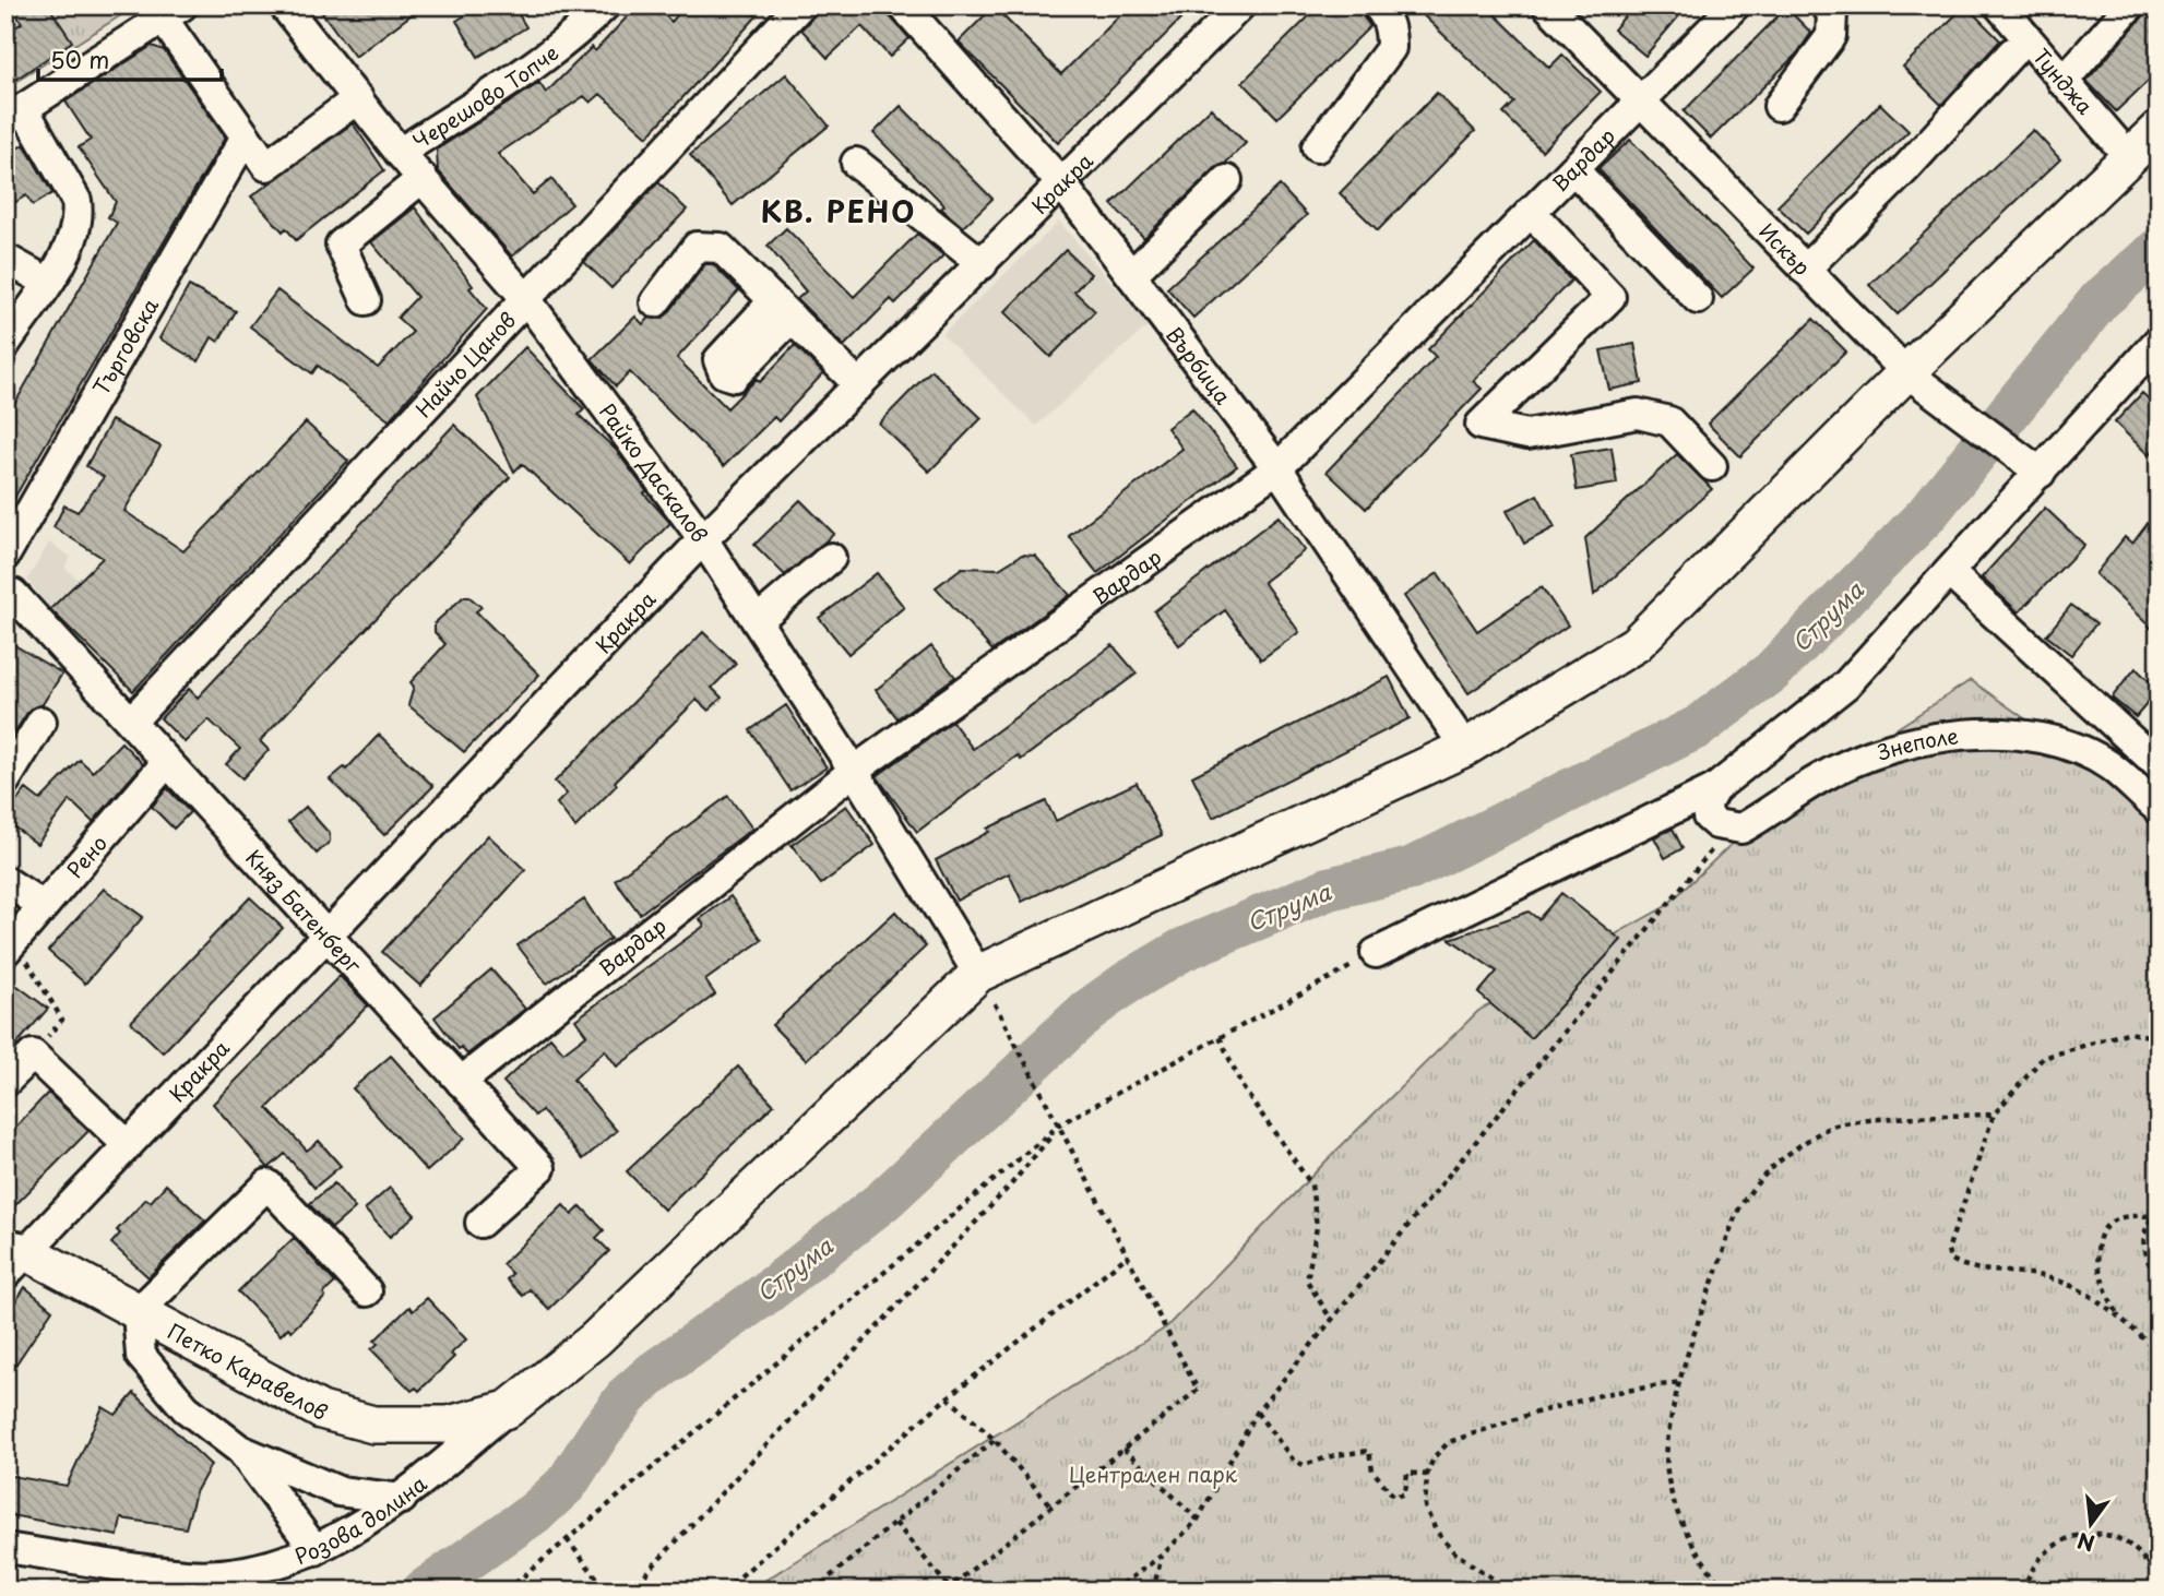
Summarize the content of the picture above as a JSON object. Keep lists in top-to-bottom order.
{
  "streets": {
    "main road": ["Петко Каравелов"],
    "street": [
      "Тунджа",
      "Черешово Топче",
      "Вардар",
      "Кракра",
      "Искър",
      "Търговска",
      "Найчо Цанов",
      "Върбица",
      "Райко Даскалов",
      "Знеполе",
      "Рено",
      "Княз Батенберг",
      "Розова долина"
    ]
  },
  "crossings": [
    ["Черешово Топче", "Райко Даскалов"],
    ["Вардар", "Искър"],
    ["Вардар", "Върбица"],
    ["Вардар", "Райко Даскалов"],
    ["Вардар", "Княз Батенберг"],
    ["Кракра", "Върбица"],
    ["Кракра", "Райко Даскалов"],
    ["Кракра", "Княз Батенберг"],
    ["Кракра", "Петко Каравелов"],
    ["Найчо Цанов", "Райко Даскалов"],
    ["Найчо Цанов", "Княз Батенберг"],
    ["Рено", "Княз Батенберг"],
    ["Петко Каравелов", "Розова долина"]
  ],
  "districts": ["КВ. РЕНО"],
  "water": ["Струма"],
  "parks": ["Централен парк"],
  "scale_bar": "50 m",
  "north": "bottom"
}
